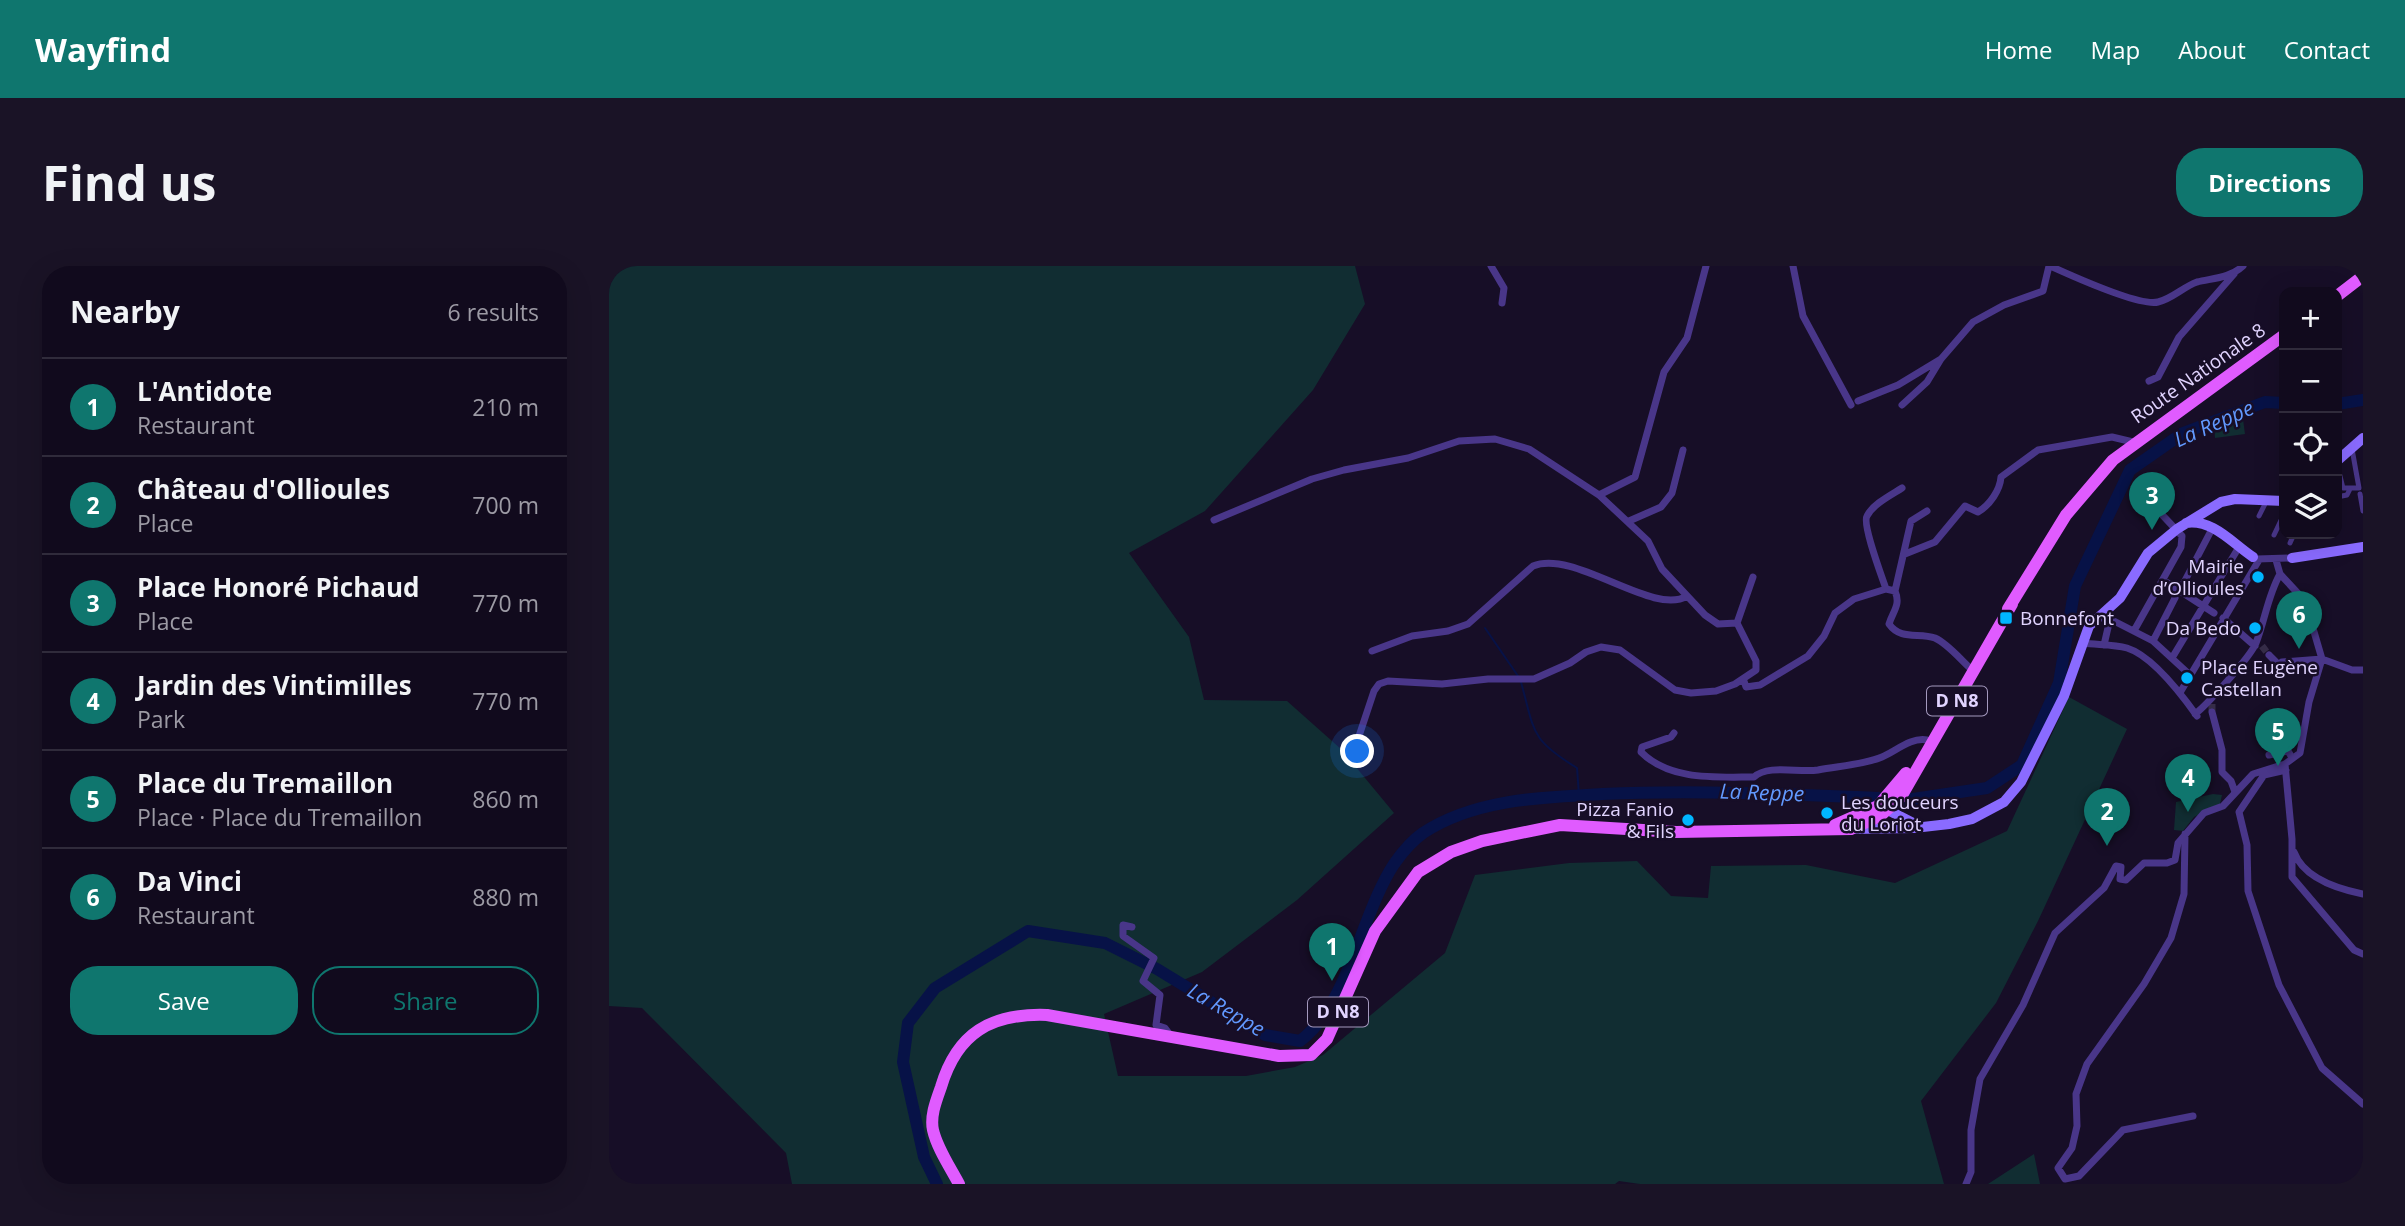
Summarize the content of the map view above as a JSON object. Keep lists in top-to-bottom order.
{
  "streets": {
    "main road": ["Route Nationale 8", "D N8"]
  },
  "crossings": [
    ["Route Nationale 8", "D N8"]
  ],
  "water": ["La Reppe"],
  "places": {
    "other": [
      "Mairie d’Ollioules",
      "Da Bedo",
      "Place Eugène Castellan",
      "Les douceurs du Loriot",
      "Pizza Fanio & Fils"
    ],
    "transit": ["Bonnefont"]
  },
  "page": {
    "header": "Wayfind",
    "nav": [
      "Home",
      "Map",
      "About",
      "Contact"
    ],
    "buttons": [
      "Directions",
      ["Save", "Share"]
    ],
    "title": "Find us",
    "heading": ["Nearby", "6 results"],
    "map_buttons": ["+", "−"],
    "list": [
      {
        "mark": "1",
        "name": "L'Antidote",
        "note": "Restaurant",
        "value": "210 m"
      },
      {
        "mark": "2",
        "name": "Château d'Ollioules",
        "note": "Place",
        "value": "700 m"
      },
      {
        "mark": "3",
        "name": "Place Honoré Pichaud",
        "note": "Place",
        "value": "770 m"
      },
      {
        "mark": "4",
        "name": "Jardin des Vintimilles",
        "note": "Park",
        "value": "770 m"
      },
      {
        "mark": "5",
        "name": "Place du Tremaillon",
        "note": "Place · Place du Tremaillon",
        "value": "860 m"
      },
      {
        "mark": "6",
        "name": "Da Vinci",
        "note": "Restaurant",
        "value": "880 m"
      }
    ],
    "pins": [
      "3",
      "6",
      "5",
      "4",
      "2",
      "1"
    ]
  }
}
